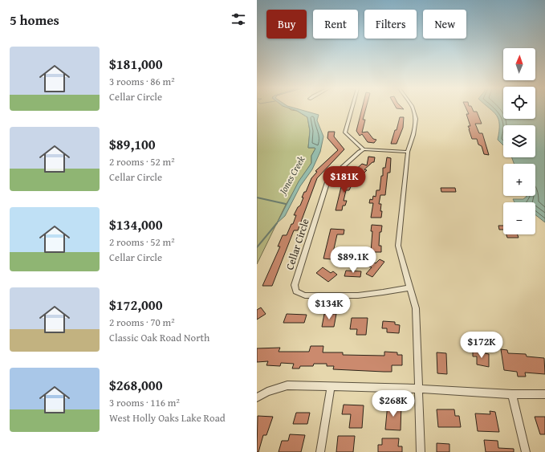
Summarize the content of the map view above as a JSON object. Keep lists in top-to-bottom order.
{
  "streets": {
    "street": ["Cellar Circle"]
  },
  "water": ["Jones Creek"],
  "north": "top",
  "page": {
    "heading": "5 homes",
    "chip": [
      "Buy",
      "Rent",
      "Filters",
      "New"
    ],
    "list": [
      {
        "name": "$181,000",
        "note": "3 rooms · 86 m² · Cellar Circle"
      },
      {
        "name": "$89,100",
        "note": "2 rooms · 52 m² · Cellar Circle"
      },
      {
        "name": "$134,000",
        "note": "2 rooms · 52 m² · Cellar Circle"
      },
      {
        "name": "$172,000",
        "note": "2 rooms · 70 m² · Classic Oak Road North"
      },
      {
        "name": "$268,000",
        "note": "3 rooms · 116 m² · West Holly Oaks Lake Road"
      }
    ],
    "map_buttons": ["+", "−"],
    "price": [
      "$181K",
      "$89.1K",
      "$134K",
      "$172K",
      "$268K"
    ]
  }
}
